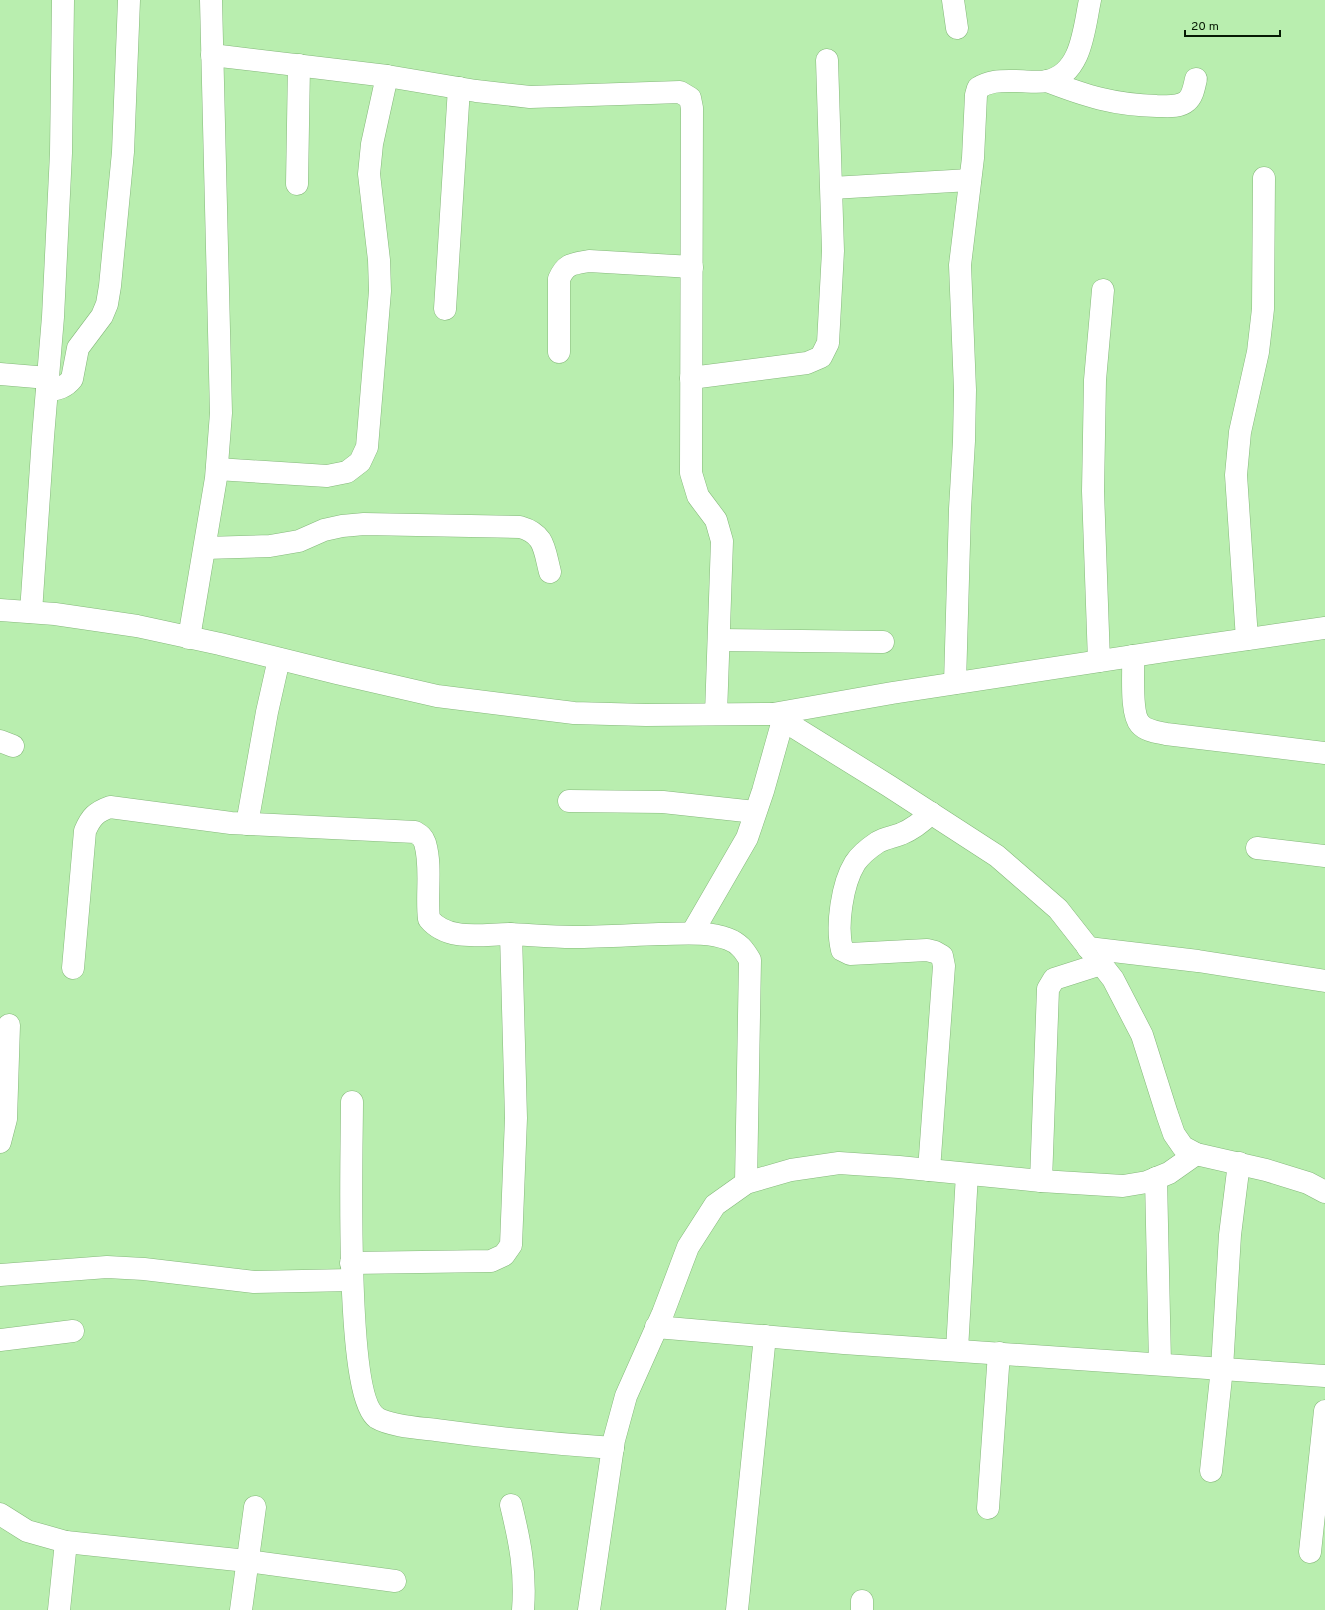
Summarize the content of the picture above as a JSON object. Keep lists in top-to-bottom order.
{
  "scale_bar": "20 m"
}
